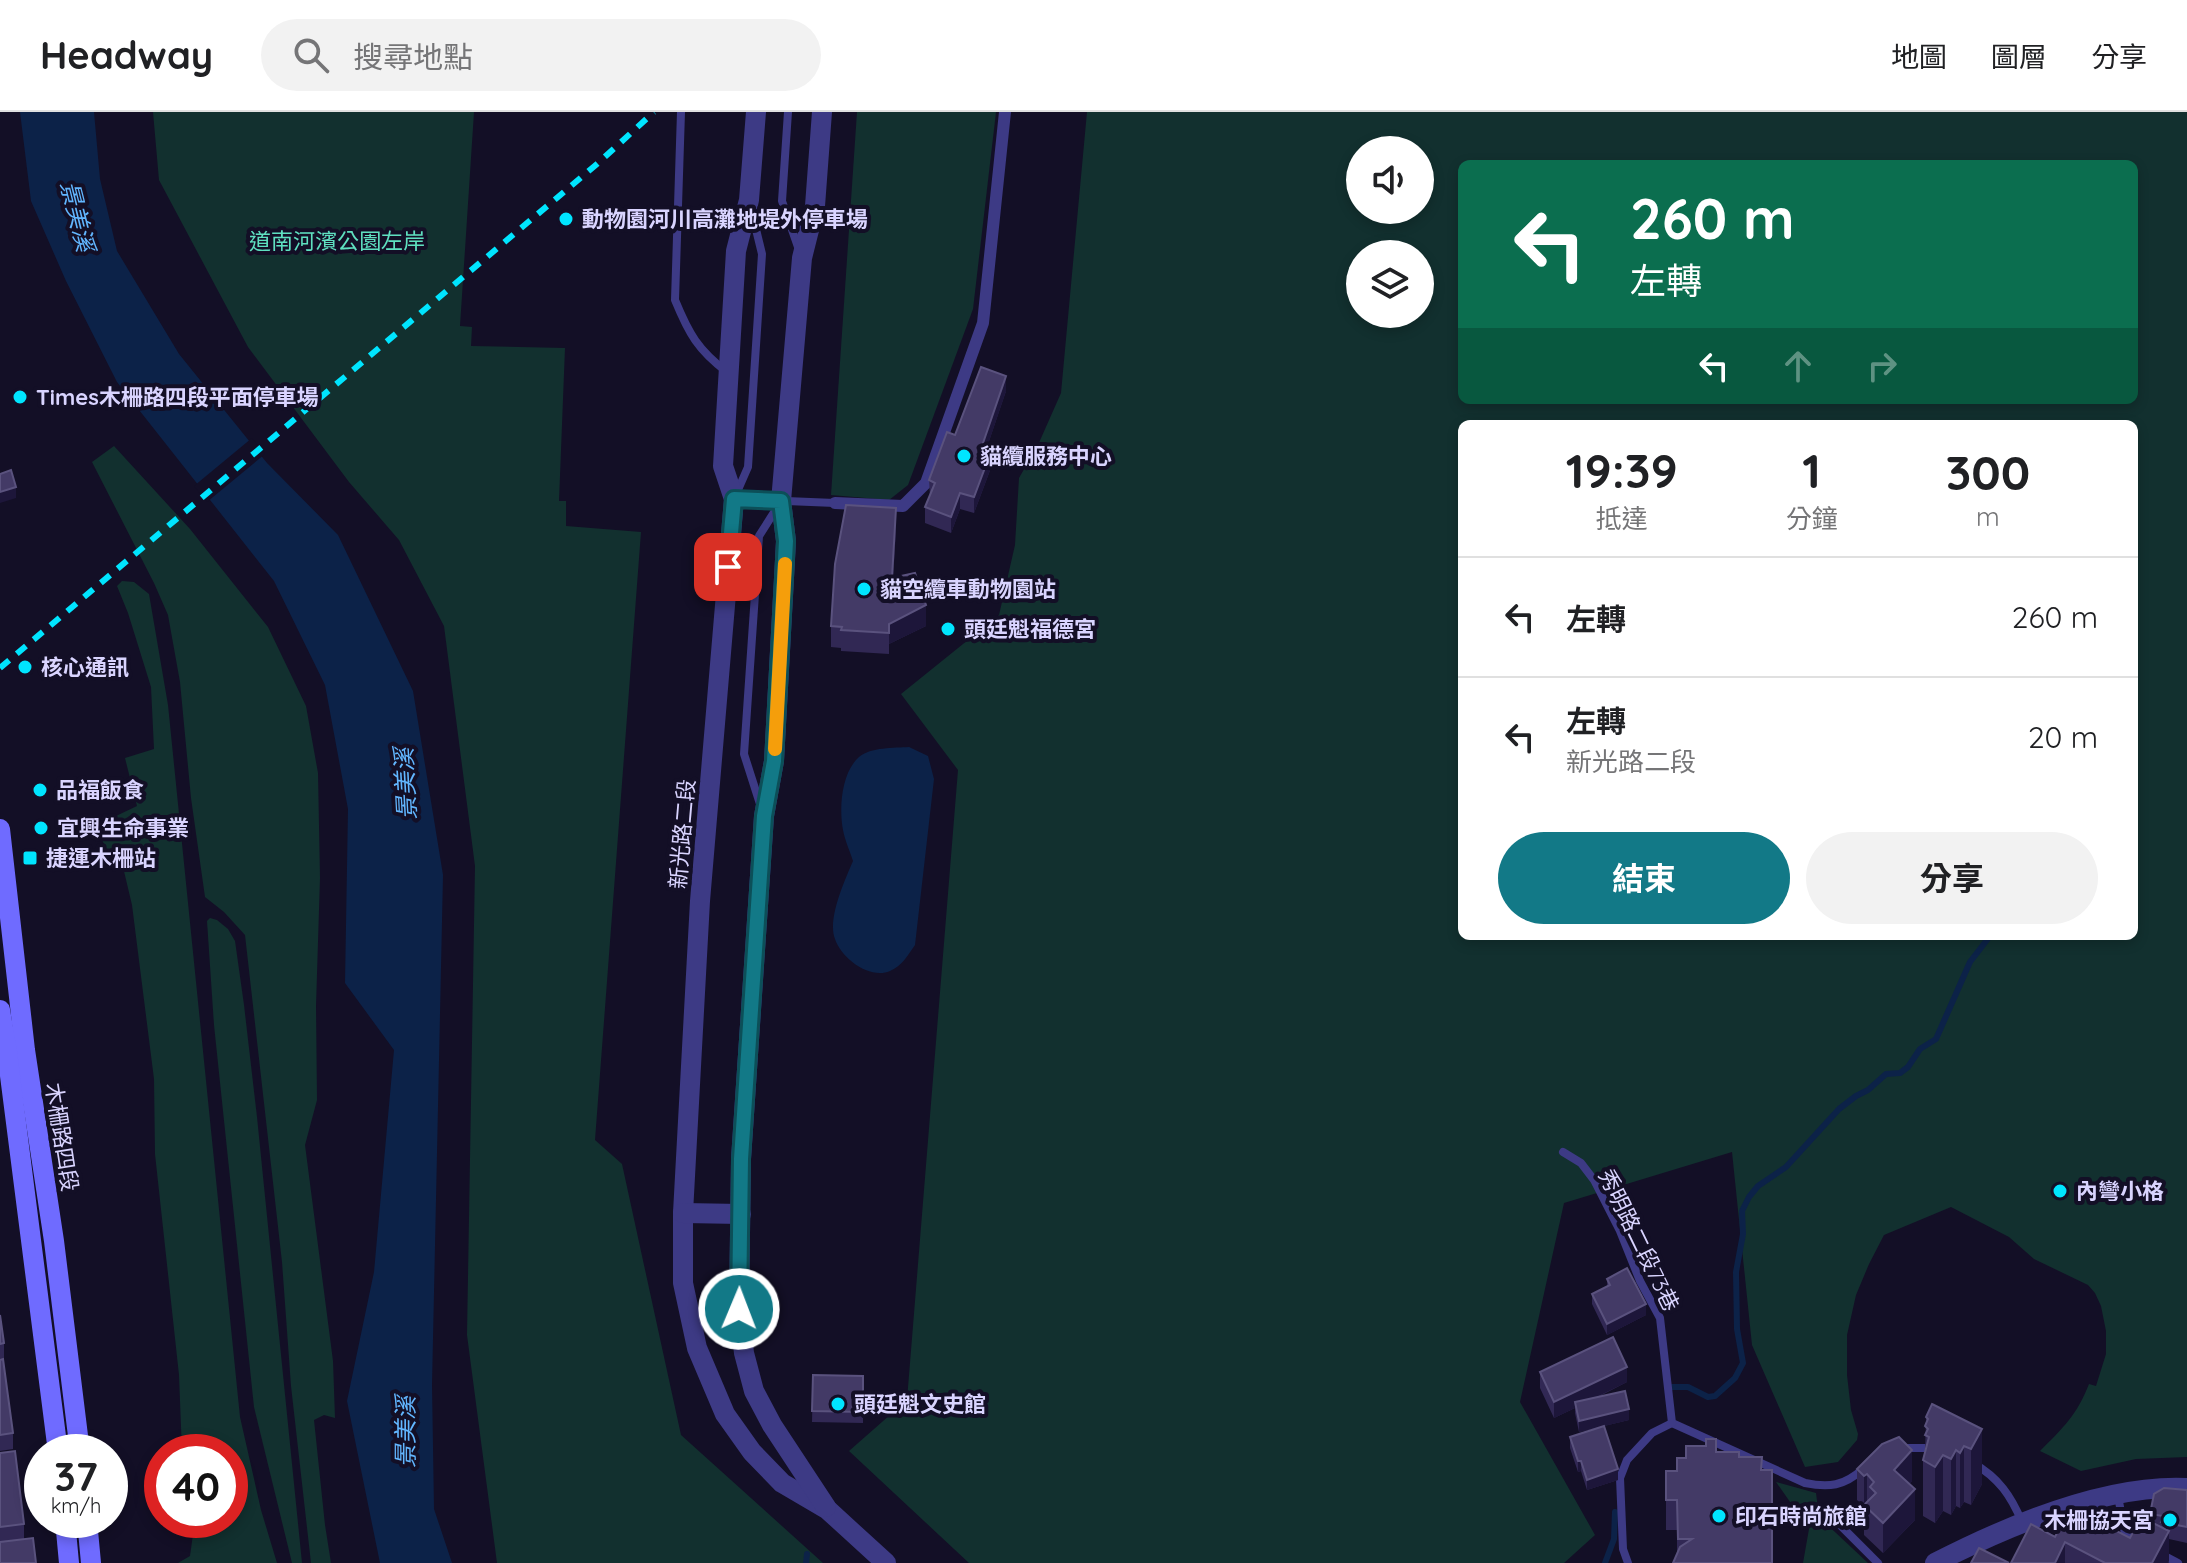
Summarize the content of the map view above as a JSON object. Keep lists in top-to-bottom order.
{
  "streets": {
    "main road": ["木柵路四段"],
    "street": ["新光路二段"],
    "lane": ["秀明路二段73巷"]
  },
  "water": ["景美溪"],
  "parks": ["道南河濱公園左岸"],
  "places": {
    "other": [
      "動物園河川高灘地堤外停車場",
      "Times木柵路四段平面停車場",
      "貓纜服務中心",
      "貓空纜車動物園站",
      "頭廷魁福德宮",
      "核心通訊",
      "品福飯食",
      "宜興生命事業",
      "內彎小格",
      "頭廷魁文史館",
      "印石時尚旅館",
      "木柵協天宮"
    ],
    "transit": ["捷運木柵站"]
  },
  "page": {
    "header": "Headway",
    "search": "搜尋地點",
    "nav": ["地圖", "圖層", "分享"],
    "turn": ["260 m", "左轉"],
    "eta": [
      "19:39",
      "抵達",
      "1",
      "分鐘",
      "300",
      "m"
    ],
    "list": [
      {
        "name": "左轉",
        "value": "260 m"
      },
      {
        "name": "左轉",
        "note": "新光路二段",
        "value": "20 m"
      }
    ],
    "buttons": ["結束", "分享"],
    "speed": "37 km/h",
    "limit": "40"
  }
}
